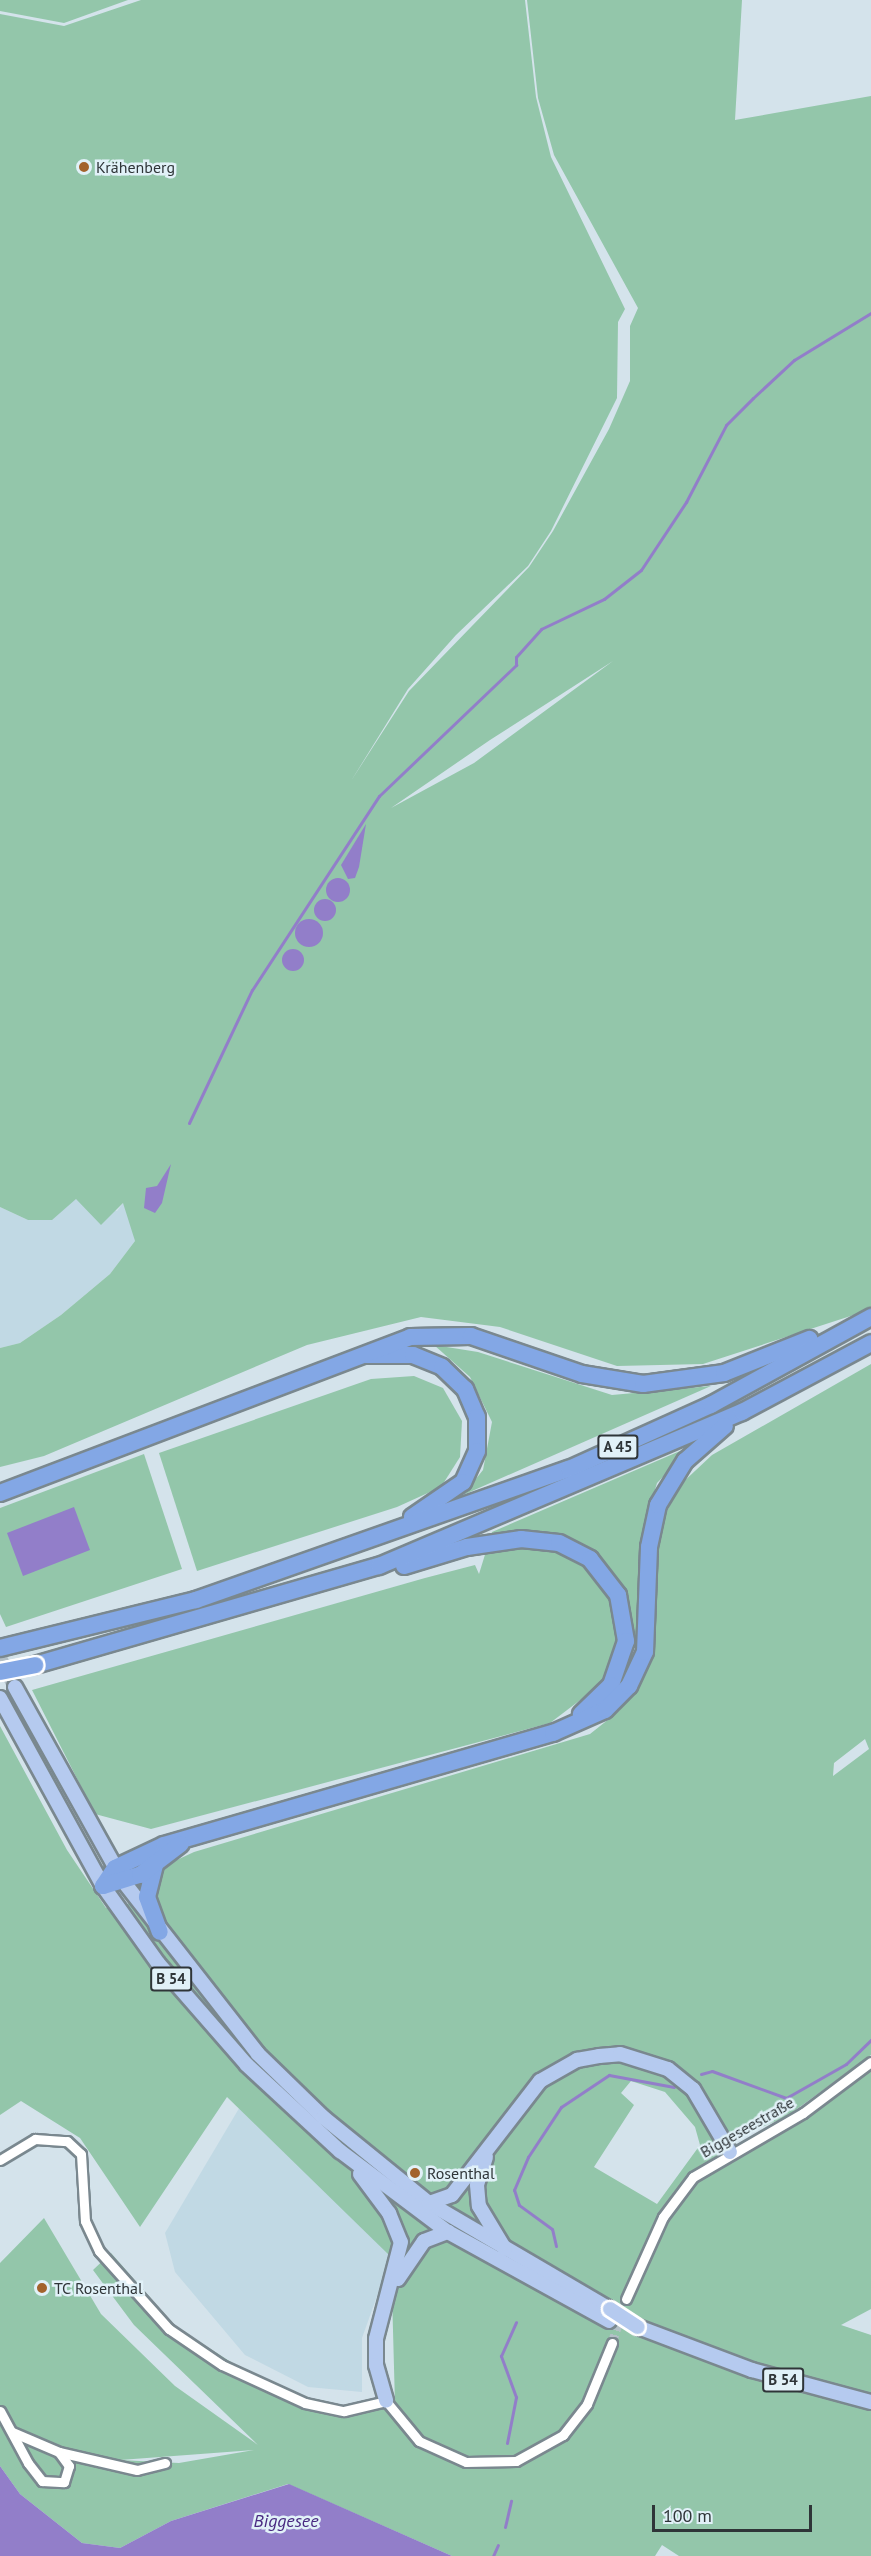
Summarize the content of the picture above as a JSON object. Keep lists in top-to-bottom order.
{
  "streets": {
    "highway": ["A 45"],
    "main road": ["B 54"],
    "street": ["Biggeseestraße"]
  },
  "water": ["Biggesee"],
  "places": ["Krähenberg", "Rosenthal", "TC Rosenthal"],
  "scale_bar": "100 m"
}
